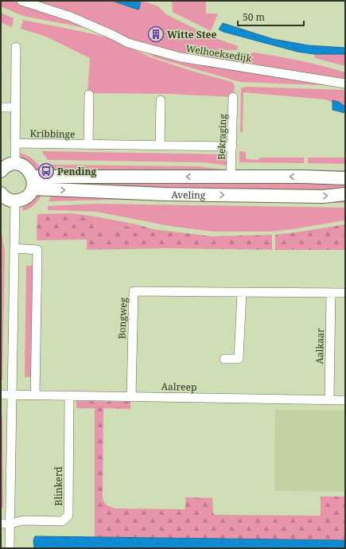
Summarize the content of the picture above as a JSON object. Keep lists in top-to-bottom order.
{
  "streets": {
    "main road": ["Aveling"],
    "street": [
      "Welhoeksedijk",
      "Kribbinge",
      "Bekraging",
      "Bongweg",
      "Aalkaar",
      "Aalreep",
      "Blinkerd"
    ]
  },
  "crossings": [
    ["Kribbinge", "Bekraging"],
    ["Bekraging", "Aveling"],
    ["Bongweg", "Aalkaar"],
    ["Bongweg", "Aalreep"],
    ["Aalkaar", "Aalreep"],
    ["Aalreep", "Blinkerd"]
  ],
  "places": {
    "building": ["Witte Stee"],
    "bus stop": ["Pending"]
  },
  "scale_bar": "50 m"
}
